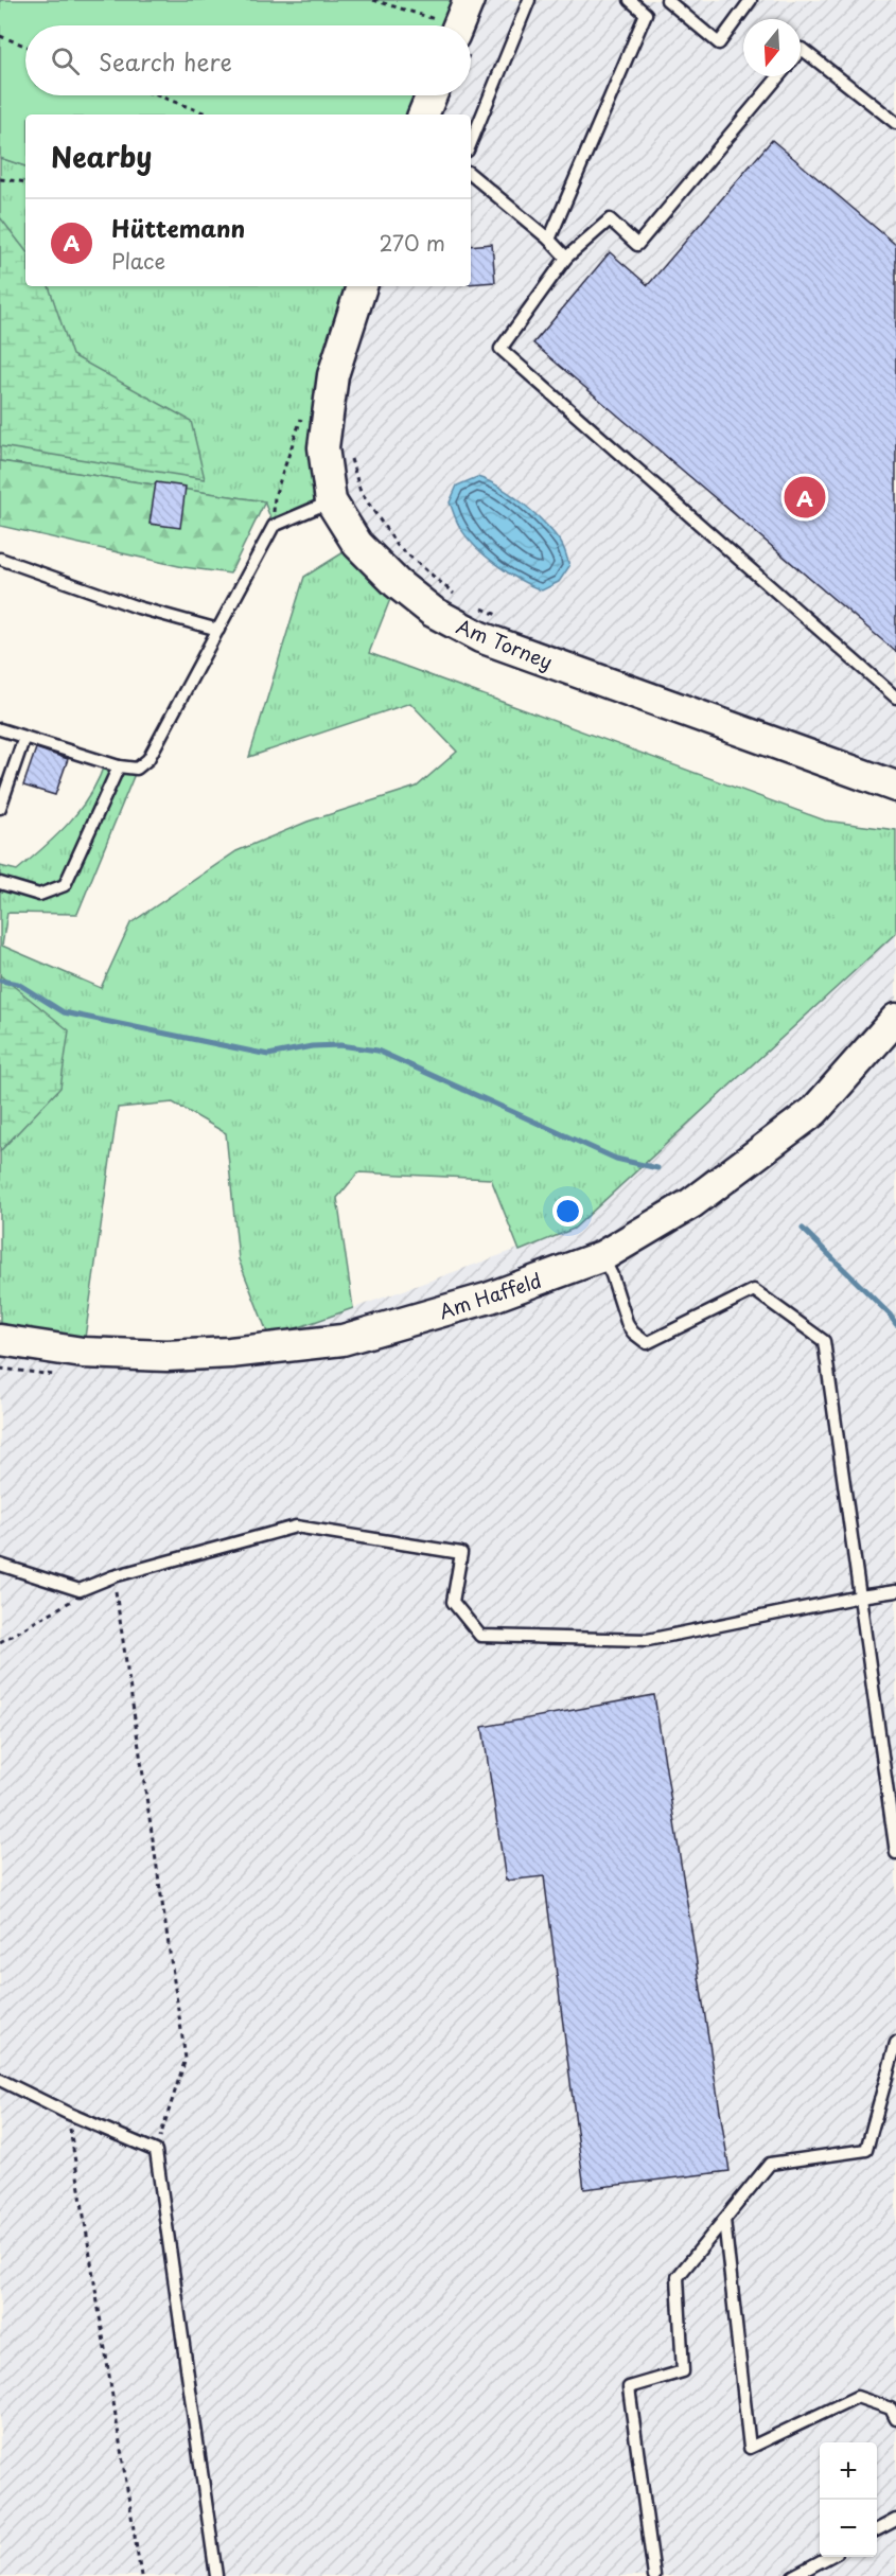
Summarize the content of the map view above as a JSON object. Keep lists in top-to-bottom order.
{
  "streets": {
    "street": ["Am Torney", "Am Haffeld"]
  },
  "north": "bottom",
  "page": {
    "search": "Search here",
    "heading": "Nearby",
    "list": [
      {
        "mark": "A",
        "name": "Hüttemann",
        "note": "Place",
        "value": "270 m"
      }
    ],
    "pins": "A",
    "map_buttons": ["+", "−"]
  }
}
